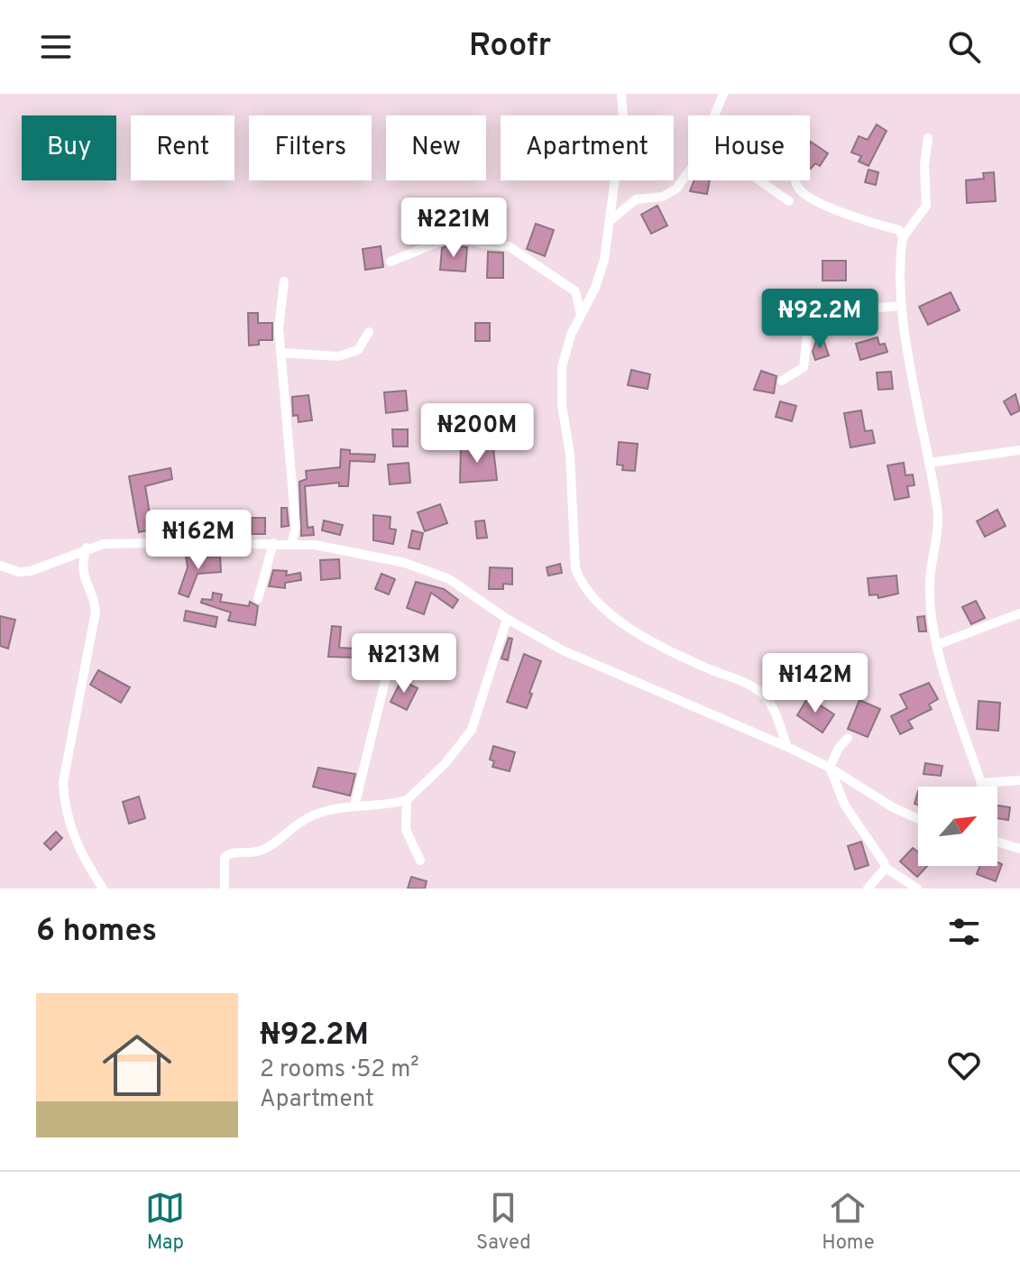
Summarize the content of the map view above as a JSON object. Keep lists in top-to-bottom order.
{
  "north": "top right",
  "page": {
    "header": "Roofr",
    "chip": [
      "Buy",
      "Rent",
      "Filters",
      "New",
      "Apartment",
      "House"
    ],
    "price": [
      "₦221M",
      "₦92.2M",
      "₦200M",
      "₦162M",
      "₦213M",
      "₦142M"
    ],
    "heading": "6 homes",
    "list": [
      {
        "name": "₦92.2M",
        "note": "2 rooms · 52 m² · Apartment"
      }
    ],
    "tabs": ["Map", "Saved", "Home"]
  }
}
